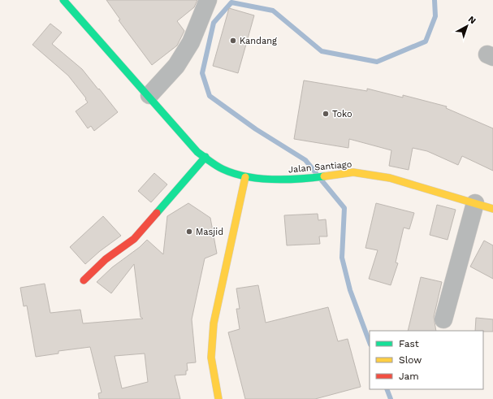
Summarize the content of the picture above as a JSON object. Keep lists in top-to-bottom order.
{
  "streets": {
    "main road": ["Jalan Santiago"]
  },
  "places": ["Kandang", "Toko", "Masjid"],
  "legend": ["Fast", "Slow", "Jam"],
  "north": "top right"
}
